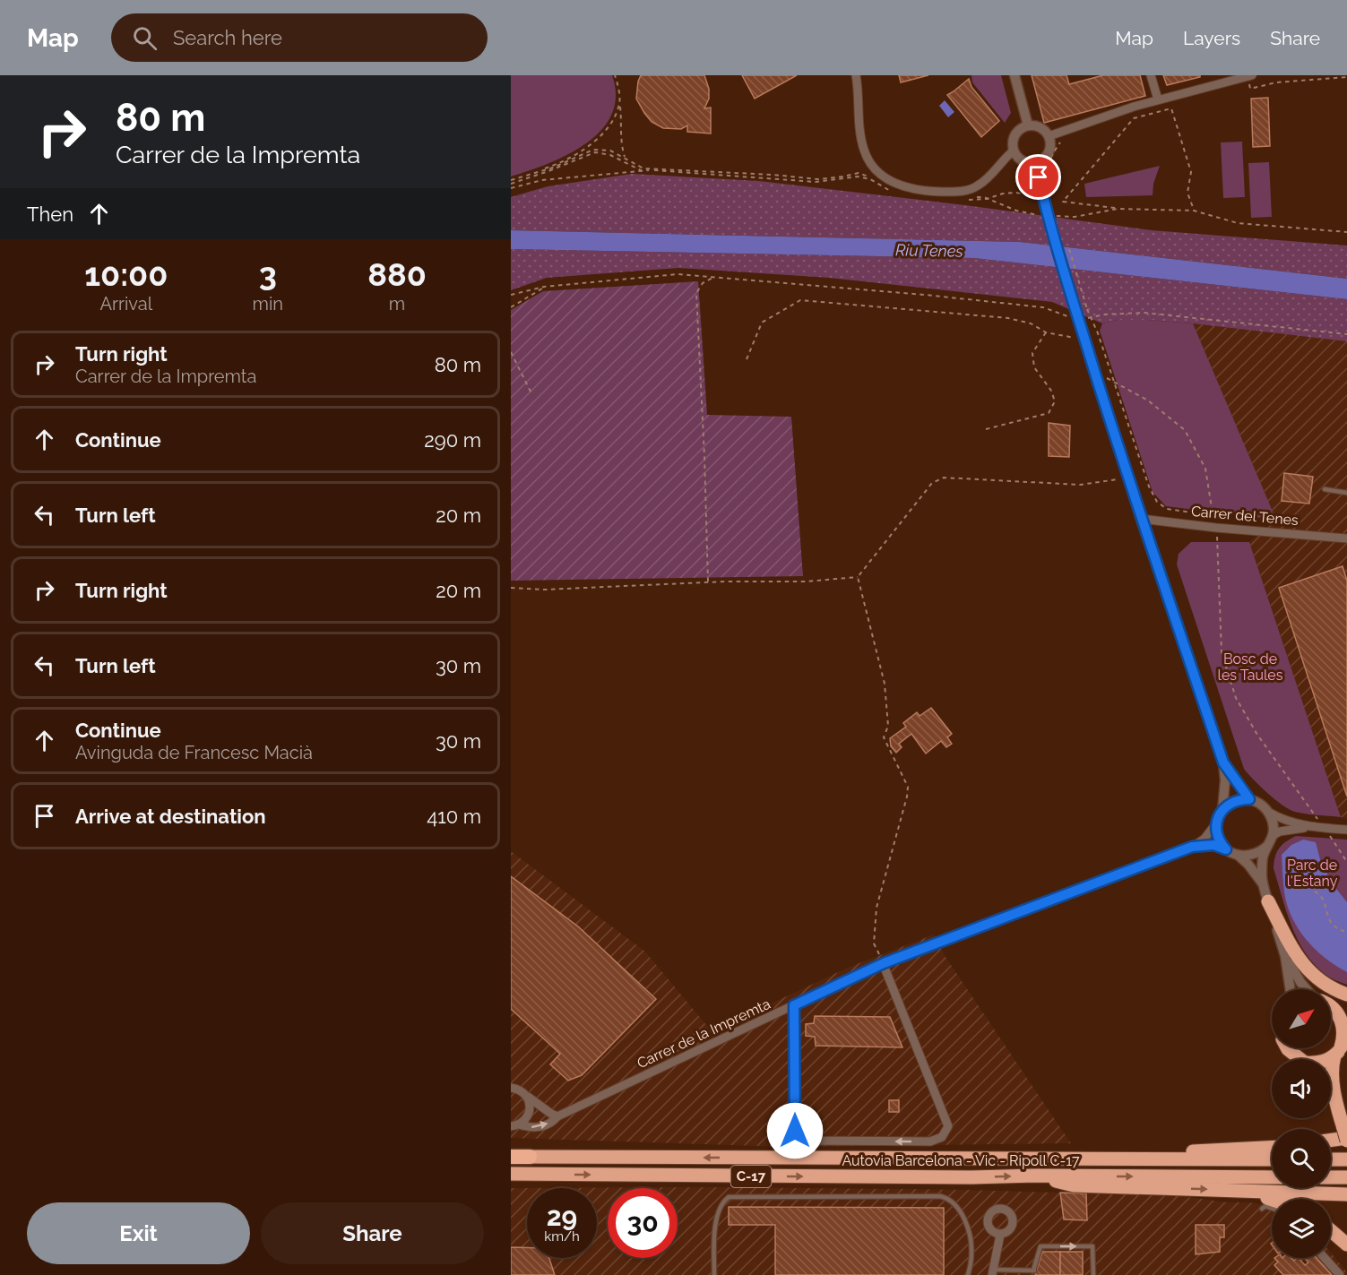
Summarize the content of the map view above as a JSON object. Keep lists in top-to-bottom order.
{
  "streets": {
    "highway": ["Autovia Barcelona - Vic - Ripoll C-17", "C-17"],
    "street": ["Carrer del Tenes", "Carrer de la Impremta"]
  },
  "water": ["Riu Tenes"],
  "parks": ["Bosc de les Taules", "Parc de l'Estany"],
  "north": "top right",
  "page": {
    "header": "Map",
    "search": "Search here",
    "nav": ["Map", "Layers", "Share"],
    "turn": ["80 m", "Carrer de la Impremta"],
    "then": "Then",
    "eta": [
      "10:00",
      "Arrival",
      "3",
      "min",
      "880",
      "m"
    ],
    "list": [
      {
        "name": "Turn right",
        "note": "Carrer de la Impremta",
        "value": "80 m"
      },
      {
        "name": "Continue",
        "value": "290 m"
      },
      {
        "name": "Turn left",
        "value": "20 m"
      },
      {
        "name": "Turn right",
        "value": "20 m"
      },
      {
        "name": "Turn left",
        "value": "30 m"
      },
      {
        "name": "Continue",
        "note": "Avinguda de Francesc Macià",
        "value": "30 m"
      },
      {
        "name": "Arrive at destination",
        "value": "410 m"
      }
    ],
    "speed": "29 km/h",
    "limit": "30",
    "buttons": ["Exit", "Share"]
  }
}
